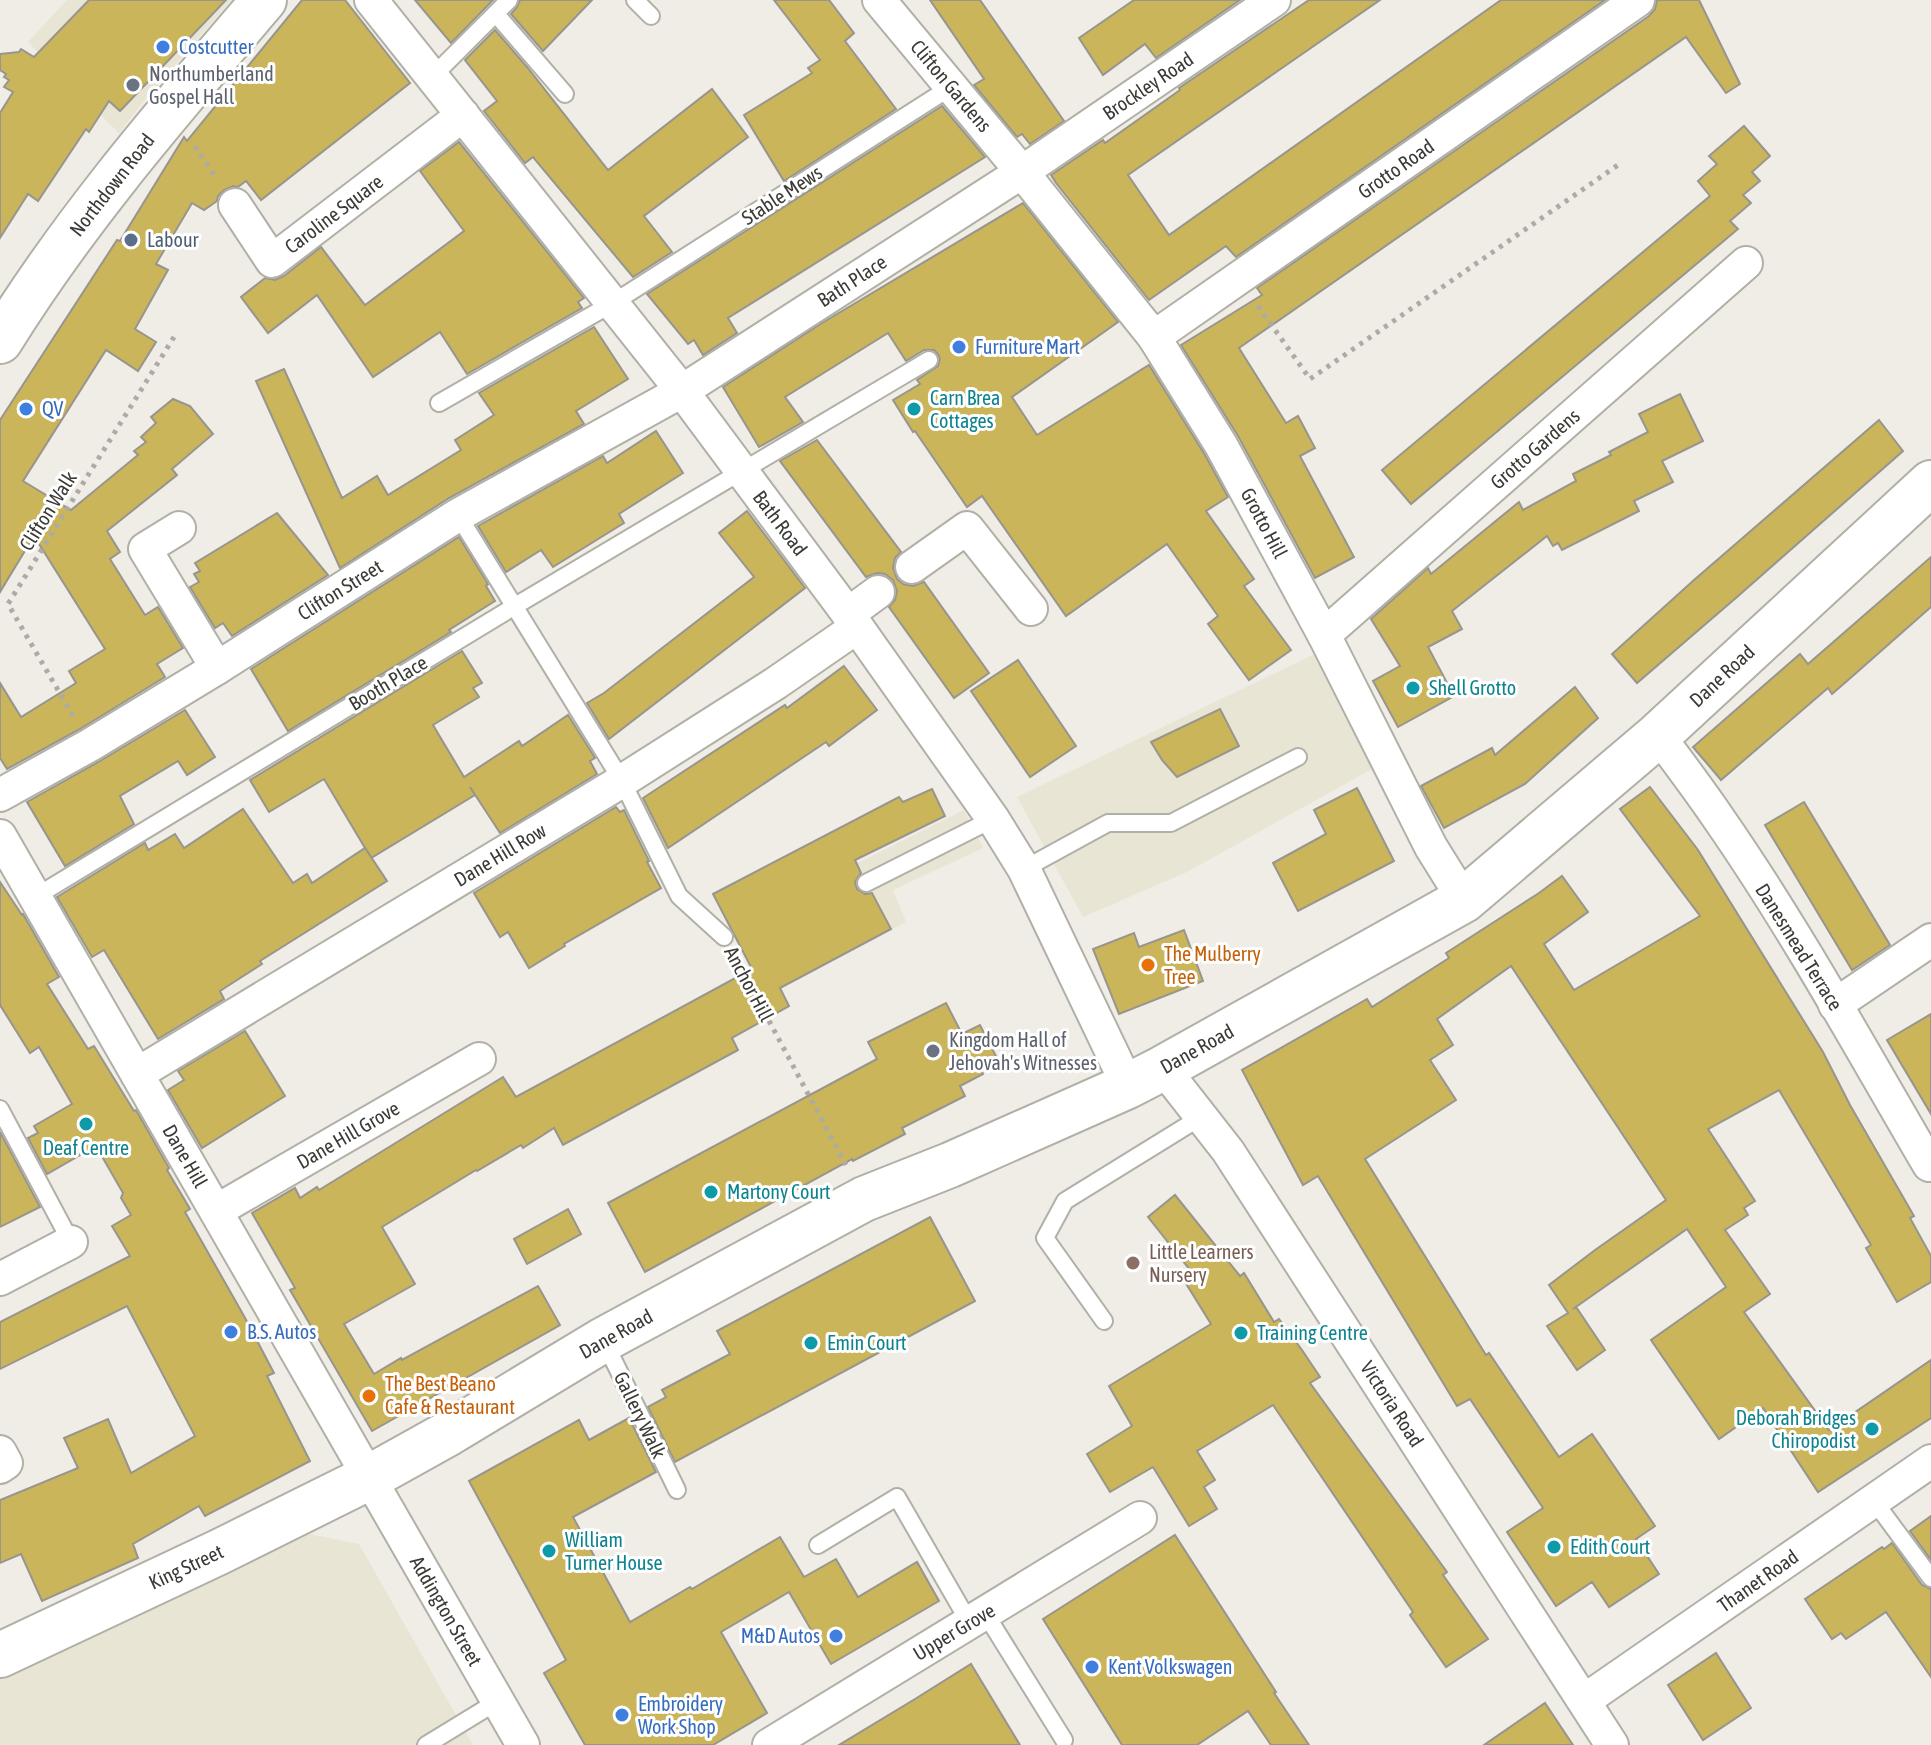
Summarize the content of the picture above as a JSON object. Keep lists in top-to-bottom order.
{
  "streets": {
    "street": [
      "Clifton Gardens",
      "Brockley Road",
      "Grotto Road",
      "Northdown Road",
      "Caroline Square",
      "Bath Place",
      "Grotto Gardens",
      "Bath Road",
      "Grotto Hill",
      "Clifton Street",
      "Dane Road",
      "Dane Hill Row",
      "Danesmead Terrace",
      "Dane Hill Grove",
      "Dane Hill",
      "Victoria Road",
      "King Street",
      "Thanet Road",
      "Addington Street",
      "Upper Grove"
    ],
    "lane": [
      "Stable Mews",
      "Booth Place",
      "Anchor Hill",
      "Gallery Walk"
    ],
    "path": ["Clifton Walk"]
  },
  "crossings": [
    ["Clifton Gardens", "Brockley Road"],
    ["Clifton Gardens", "Stable Mews"],
    ["Clifton Gardens", "Bath Place"],
    ["Clifton Gardens", "Grotto Hill"],
    ["Brockley Road", "Bath Place"],
    ["Brockley Road", "Grotto Hill"],
    ["Grotto Road", "Grotto Hill"],
    ["Stable Mews", "Bath Road"],
    ["Caroline Square", "Bath Road"],
    ["Bath Place", "Bath Road"],
    ["Bath Place", "Grotto Hill"],
    ["Bath Place", "Clifton Street"],
    ["Grotto Gardens", "Grotto Hill"],
    ["Clifton Walk", "Clifton Street"],
    ["Bath Road", "Clifton Street"],
    ["Bath Road", "Dane Road"],
    ["Bath Road", "Booth Place"],
    ["Bath Road", "Dane Hill Row"],
    ["Bath Road", "Victoria Road"],
    ["Grotto Hill", "Dane Road"],
    ["Clifton Street", "Anchor Hill"],
    ["Dane Road", "Danesmead Terrace"],
    ["Dane Road", "Anchor Hill"],
    ["Dane Road", "Dane Hill"],
    ["Dane Road", "Victoria Road"],
    ["Dane Road", "Gallery Walk"],
    ["Dane Road", "King Street"],
    ["Dane Road", "Addington Street"],
    ["Booth Place", "Anchor Hill"],
    ["Booth Place", "Dane Hill"],
    ["Dane Hill Row", "Anchor Hill"],
    ["Dane Hill Row", "Dane Hill"],
    ["Dane Hill Grove", "Dane Hill"],
    ["Dane Hill", "King Street"],
    ["Dane Hill", "Addington Street"],
    ["Victoria Road", "Thanet Road"],
    ["King Street", "Addington Street"]
  ],
  "places": [
    "Costcutter",
    "Northumberland Gospel Hall",
    "Labour",
    "Furniture Mart",
    "QV",
    "Carn Brea Cottages",
    "Shell Grotto",
    "The Mulberry Tree",
    "Kingdom Hall of Jehovah's Witnesses",
    "Deaf Centre",
    "Martony Court",
    "Little Learners Nursery",
    "B.S. Autos",
    "Training Centre",
    "Emin Court",
    "The Best Beano Cafe & Restaurant",
    "Deborah Bridges Chiropodist",
    "Edith Court",
    "William Turner House",
    "M&D Autos",
    "Kent Volkswagen",
    "Embroidery Work Shop"
  ]
}
